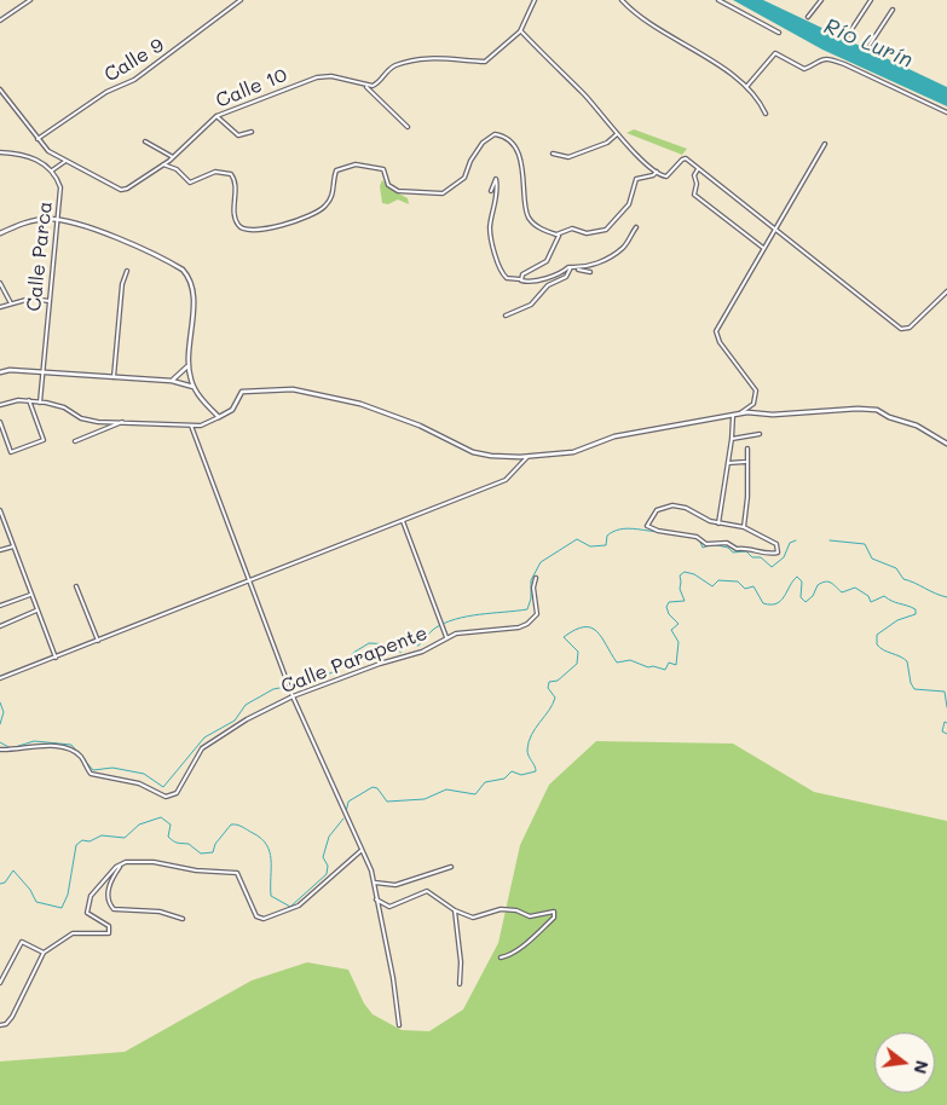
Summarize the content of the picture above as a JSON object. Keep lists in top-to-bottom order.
{
  "streets": {
    "street": [
      "Calle 9",
      "Calle 10",
      "Calle Parca",
      "Calle Parapente"
    ]
  },
  "crossings": [
    ["Calle 9", "Calle 10"]
  ],
  "water": ["Río Lurín"],
  "north": "right"
}
